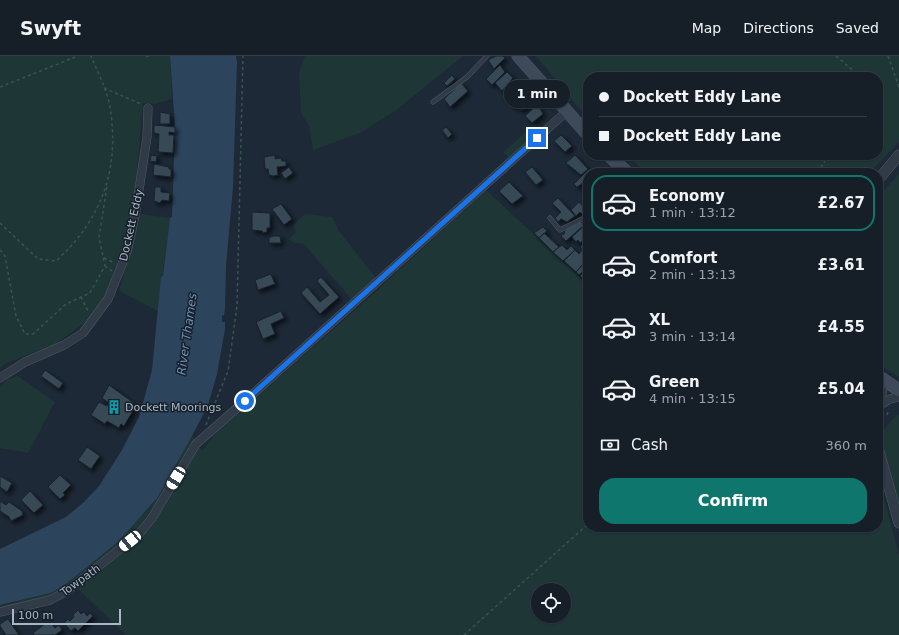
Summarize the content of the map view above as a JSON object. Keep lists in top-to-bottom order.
{
  "streets": {
    "street": ["Dockett Eddy", "Towpath"]
  },
  "water": ["River Thames"],
  "places": {
    "building": ["Dockett Moorings"]
  },
  "scale_bar": "100 m",
  "page": {
    "header": "Swyft",
    "nav": ["Map", "Directions", "Saved"],
    "banner": ["Dockett Eddy Lane", "Dockett Eddy Lane"],
    "bubble": "1 min",
    "list": [
      {
        "name": "Economy",
        "note": "1 min · 13:12",
        "value": "£2.67"
      },
      {
        "name": "Comfort",
        "note": "2 min · 13:13",
        "value": "£3.61"
      },
      {
        "name": "XL",
        "note": "3 min · 13:14",
        "value": "£4.55"
      },
      {
        "name": "Green",
        "note": "4 min · 13:15",
        "value": "£5.04"
      }
    ],
    "pay": ["Cash", "360 m"],
    "buttons": "Confirm",
    "scale": "100 m"
  }
}
